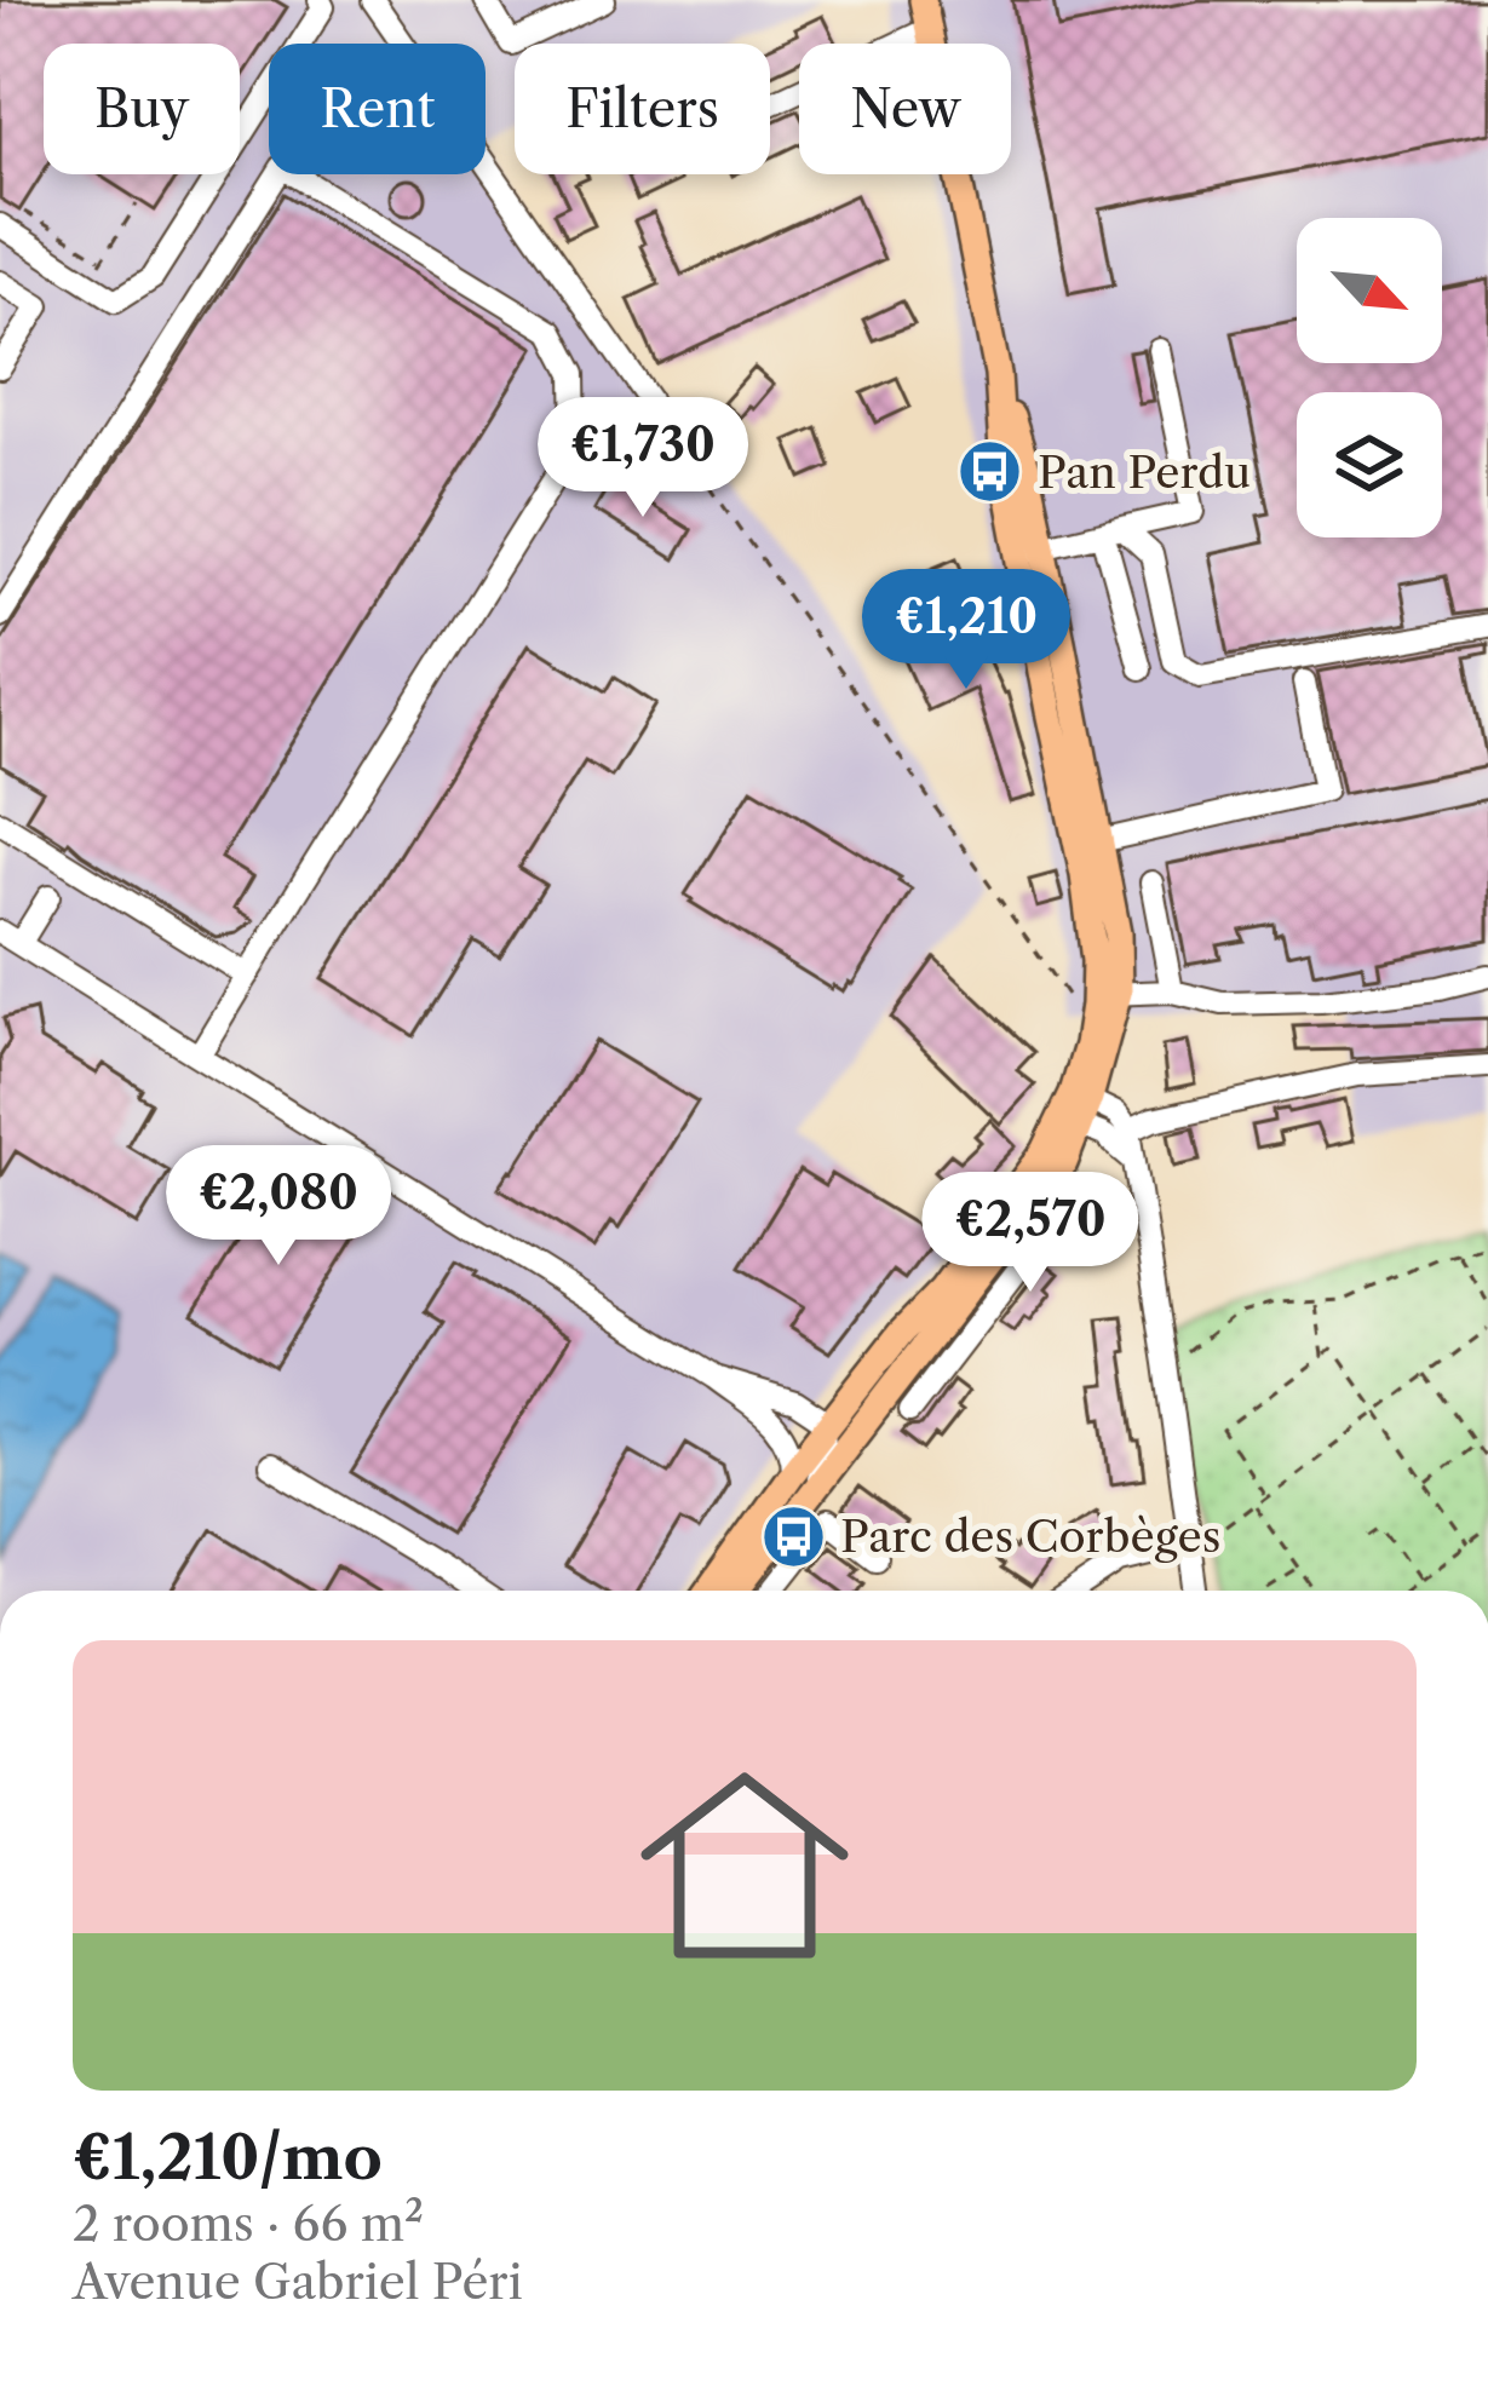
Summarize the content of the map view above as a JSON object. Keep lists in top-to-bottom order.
{
  "places": {
    "bus stop": ["Pan Perdu", "Parc des Corbèges"]
  },
  "north": "bottom right",
  "page": {
    "chip": [
      "Buy",
      "Rent",
      "Filters",
      "New"
    ],
    "price": [
      "€1,730",
      "€1,210",
      "€2,080",
      "€2,570"
    ],
    "list": [
      {
        "name": "€1,210/mo",
        "note": "2 rooms · 66 m² · Avenue Gabriel Péri"
      }
    ]
  }
}
